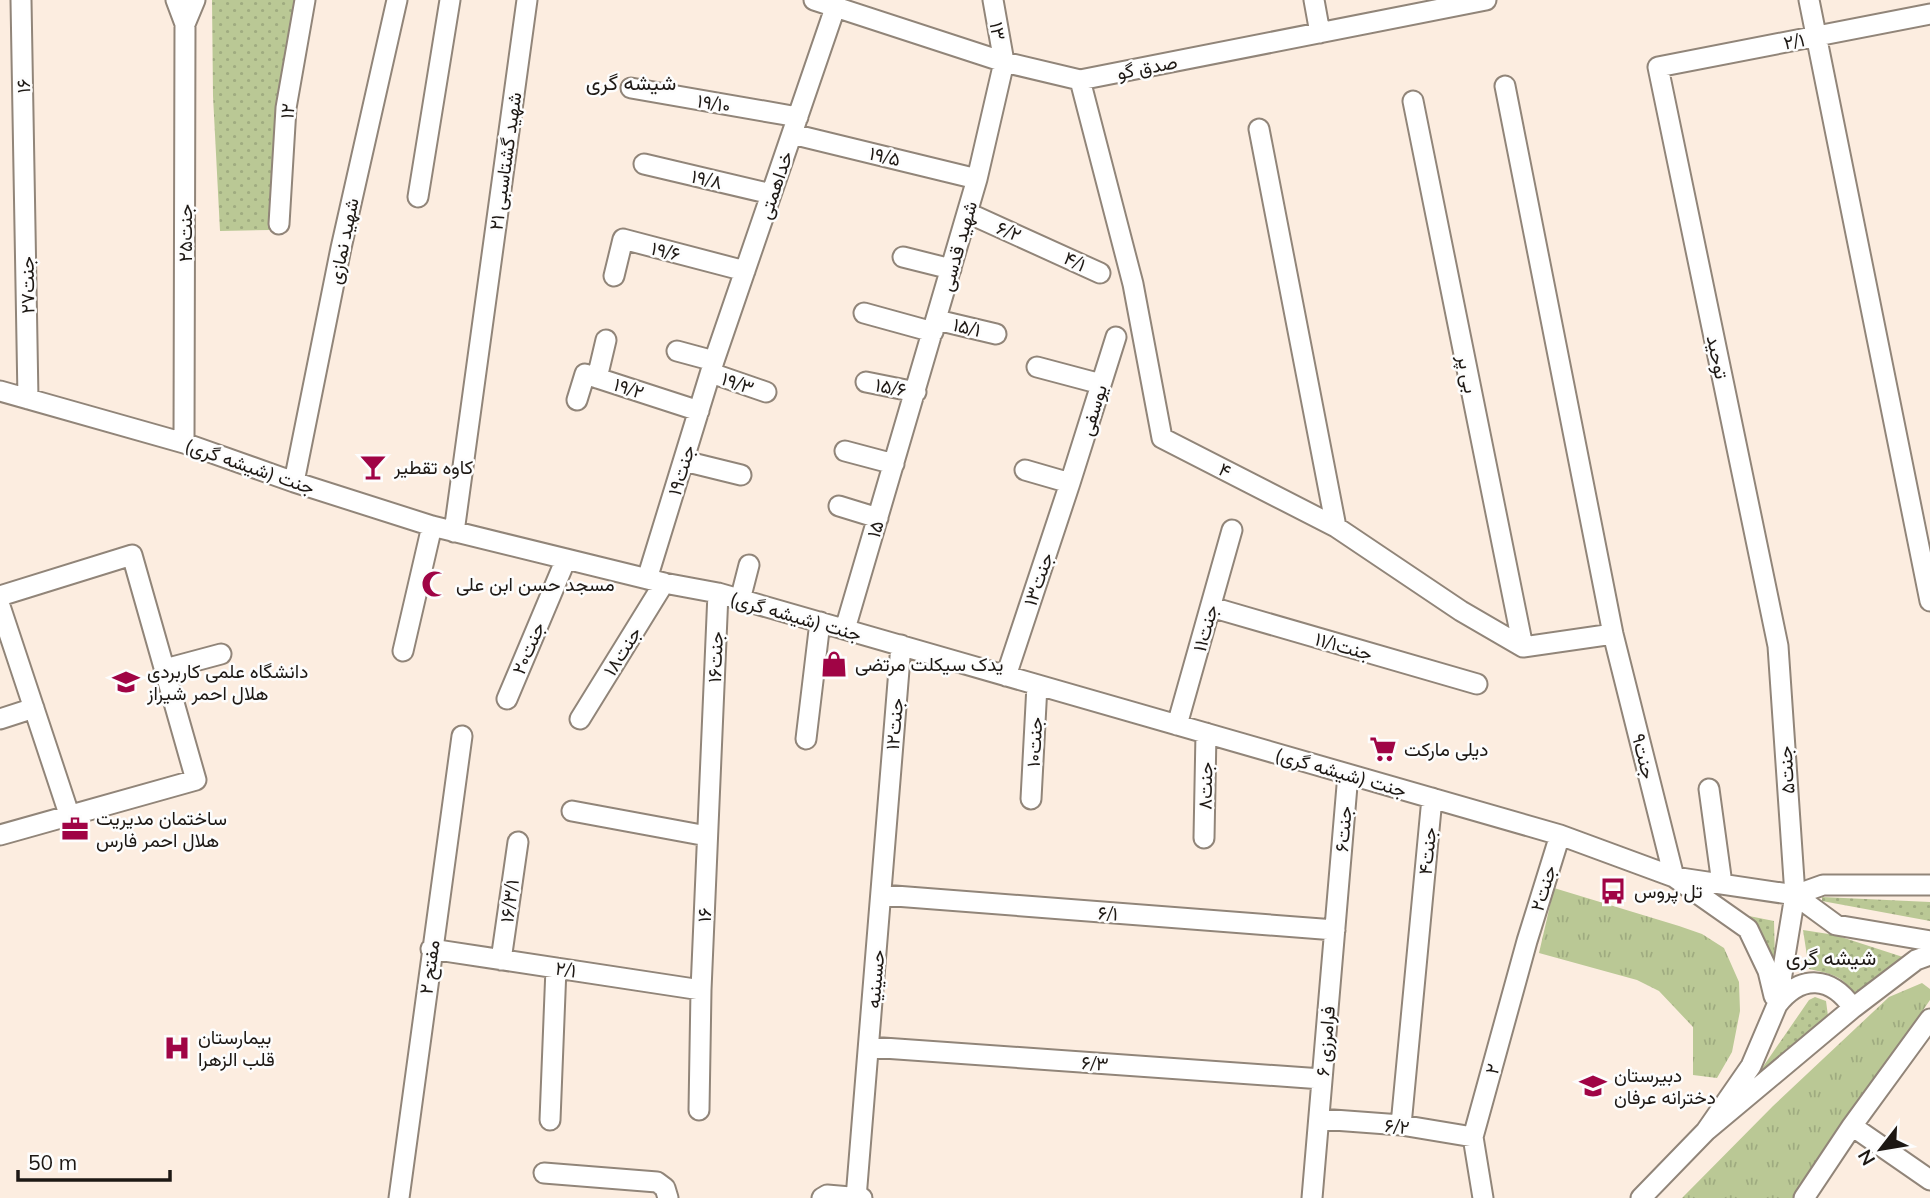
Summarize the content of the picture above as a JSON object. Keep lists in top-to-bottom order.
{
  "streets": {
    "street": [
      "۱۳",
      "۲/۱",
      "صدق گو",
      "۱۶",
      "۱۹/۱۰",
      "۱۲",
      "۱۹/۵",
      "شهید گشتاسبی ۲۱",
      "۱۹/۸",
      "خداهمتی",
      "۶/۲",
      "جنت۲۵",
      "شهید نمازی",
      "شهید قدسی",
      "۱۹/۶",
      "۴/۱",
      "جنت۲۷",
      "۱۵/۱",
      "توحید",
      "بی پر",
      "۱۹/۳",
      "۱۵/۶",
      "۱۹/۲",
      "یوسفی",
      "جنت (شیشه گری)",
      "جنت۱۹",
      "۴",
      "۱۵",
      "جنت۱۳",
      "جنت۱۱",
      "جنت۱۱/۱",
      "جنت۲۰",
      "جنت۱۸",
      "جنت۱۶",
      "جنت۱۲",
      "جنت۱۰",
      "جنت۹",
      "جنت۵",
      "جنت۸",
      "جنت۶",
      "جنت۴",
      "جنت۲",
      "۱۶/۳/۱",
      "۶/۱",
      "مفتح ۲",
      "حسینیه",
      "فرامرزی ۶",
      "۶/۳",
      "۲"
    ]
  },
  "crossings": [
    ["۱۳", "صدق گو"],
    ["۱۳", "شهید قدسی"],
    ["۲/۱", "۱۶"],
    ["۲/۱", "توحید"],
    ["۲/۱", "۱۶/۳/۱"],
    ["۲/۱", "مفتح ۲"],
    ["صدق گو", "خداهمتی"],
    ["صدق گو", "شهید قدسی"],
    ["صدق گو", "۴"],
    ["۱۶", "جنت۲۷"],
    ["۱۶", "جنت۱۶"],
    ["۱۹/۱۰", "۱۹/۵"],
    ["۱۹/۱۰", "خداهمتی"],
    ["۱۹/۵", "خداهمتی"],
    ["۱۹/۵", "شهید قدسی"],
    ["شهید گشتاسبی ۲۱", "جنت (شیشه گری)"],
    ["۱۹/۸", "خداهمتی"],
    ["خداهمتی", "۱۹/۶"],
    ["خداهمتی", "۱۹/۳"],
    ["خداهمتی", "جنت۱۹"],
    ["۶/۲", "شهید قدسی"],
    ["۶/۲", "۴/۱"],
    ["۶/۲", "جنت۴"],
    ["۶/۲", "فرامرزی ۶"],
    ["۶/۲", "۲"],
    ["جنت۲۵", "جنت (شیشه گری)"],
    ["شهید نمازی", "جنت (شیشه گری)"],
    ["شهید قدسی", "۱۵/۱"],
    ["شهید قدسی", "۱۵/۶"],
    ["شهید قدسی", "۱۵"],
    ["جنت۲۷", "جنت (شیشه گری)"],
    ["توحید", "جنت۵"],
    ["بی پر", "۴"],
    ["۱۹/۳", "جنت۱۹"],
    ["۱۹/۲", "جنت۱۹"],
    ["یوسفی", "جنت۱۳"],
    ["جنت (شیشه گری)", "جنت۱۹"],
    ["جنت (شیشه گری)", "۱۵"],
    ["جنت (شیشه گری)", "جنت۱۳"],
    ["جنت (شیشه گری)", "جنت۱۱"],
    ["جنت (شیشه گری)", "جنت۲۰"],
    ["جنت (شیشه گری)", "جنت۱۸"],
    ["جنت (شیشه گری)", "جنت۱۶"],
    ["جنت (شیشه گری)", "جنت۱۲"],
    ["جنت (شیشه گری)", "جنت۱۰"],
    ["جنت (شیشه گری)", "جنت۹"],
    ["جنت (شیشه گری)", "جنت۵"],
    ["جنت (شیشه گری)", "جنت۸"],
    ["جنت (شیشه گری)", "جنت۶"],
    ["جنت (شیشه گری)", "جنت۴"],
    ["جنت (شیشه گری)", "جنت۲"],
    ["جنت۱۹", "جنت۱۸"],
    ["جنت۱۱", "جنت۱۱/۱"],
    ["جنت۱۲", "حسینیه"],
    ["جنت۶", "فرامرزی ۶"],
    ["جنت۲", "۲"],
    ["۶/۱", "حسینیه"],
    ["۶/۱", "فرامرزی ۶"],
    ["حسینیه", "۶/۳"],
    ["فرامرزی ۶", "۶/۳"]
  ],
  "districts": ["شیشه گری", "شیشه گری"],
  "places": {
    "bar": ["کاوه تقطیر"],
    "mosque": ["مسجد حسن ابن علی"],
    "shop": ["یدک سیکلت مرتضی"],
    "school or university": ["دانشگاه علمی کاربردی هلال احمر شیراز", "دبیرستان دخترانه عرفان"],
    "supermarket": ["دیلی مارکت"],
    "office": ["ساختمان مدیریت هلال احمر فارس"],
    "bus stop": ["تل پروس"],
    "hospital": ["بیمارستان قلب الزهرا"]
  },
  "scale_bar": "50 m",
  "north": "bottom left"
}
